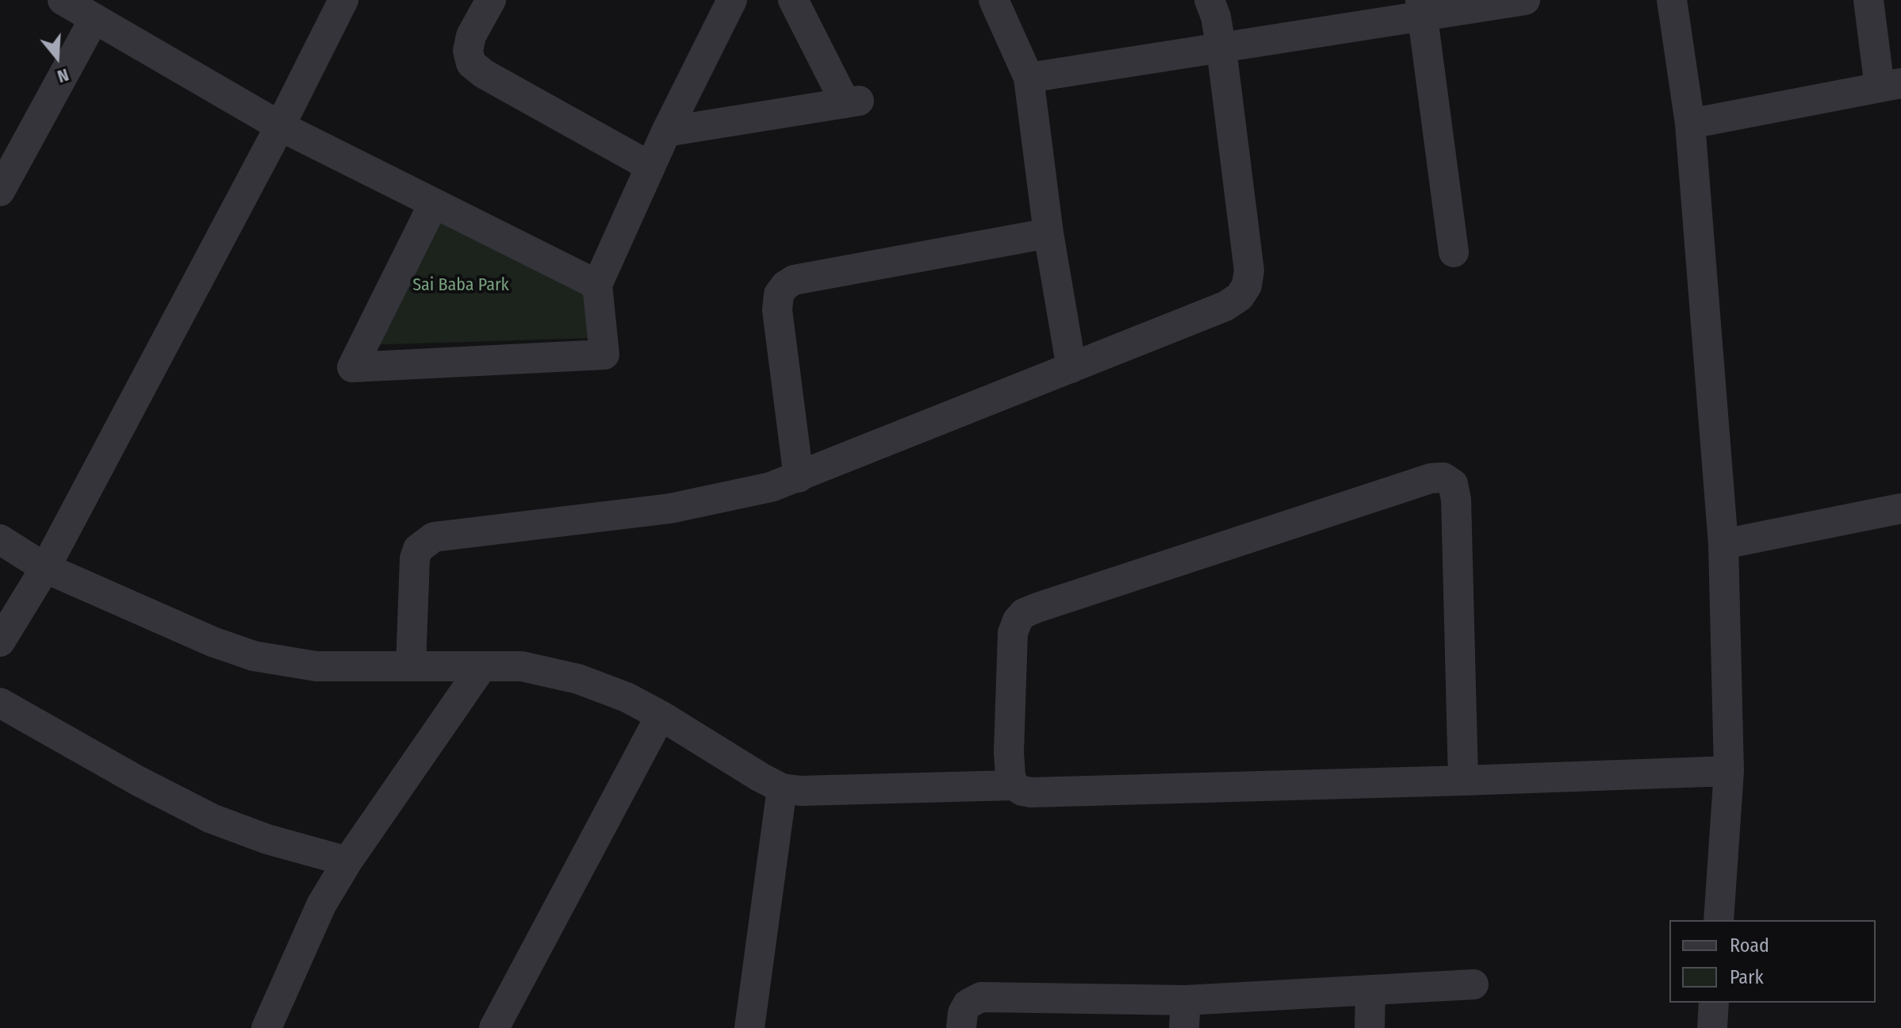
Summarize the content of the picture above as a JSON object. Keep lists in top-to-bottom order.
{
  "parks": ["Sai Baba Park"],
  "legend": ["Road", "Park"],
  "north": "bottom"
}
